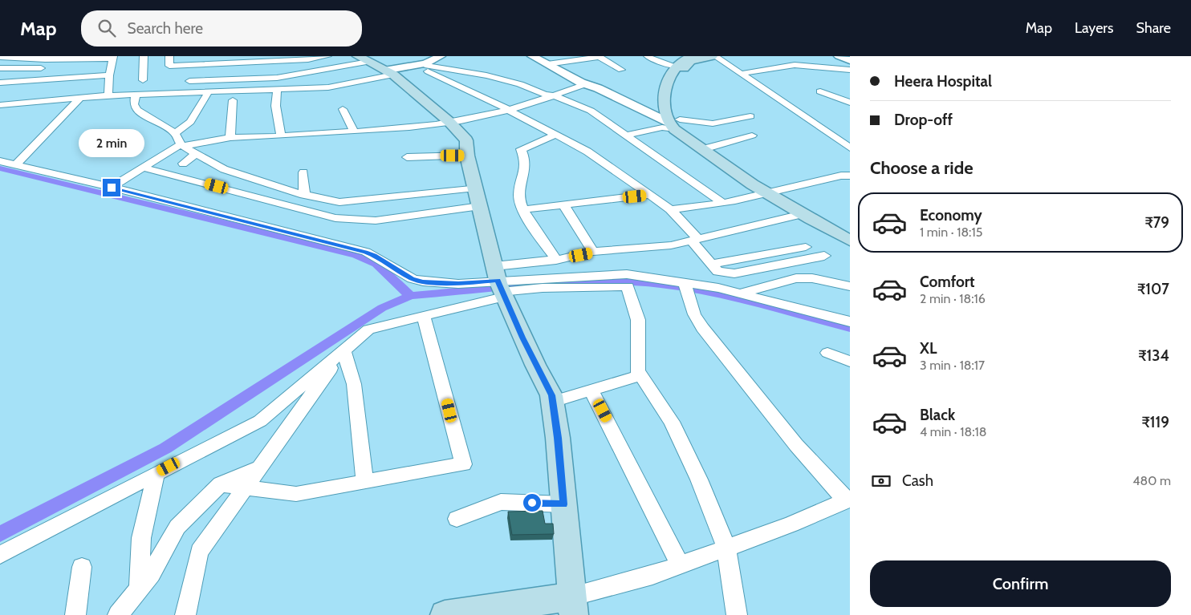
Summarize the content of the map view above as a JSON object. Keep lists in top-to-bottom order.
{
  "page": {
    "header": "Map",
    "search": "Search here",
    "nav": ["Map", "Layers", "Share"],
    "banner": ["Heera Hospital", "Drop-off"],
    "bubble": "2 min",
    "heading": "Choose a ride",
    "list": [
      {
        "name": "Economy",
        "note": "1 min · 18:15",
        "value": "₹79"
      },
      {
        "name": "Comfort",
        "note": "2 min · 18:16",
        "value": "₹107"
      },
      {
        "name": "XL",
        "note": "3 min · 18:17",
        "value": "₹134"
      },
      {
        "name": "Black",
        "note": "4 min · 18:18",
        "value": "₹119"
      }
    ],
    "pay": ["Cash", "480 m"],
    "buttons": "Confirm"
  }
}
